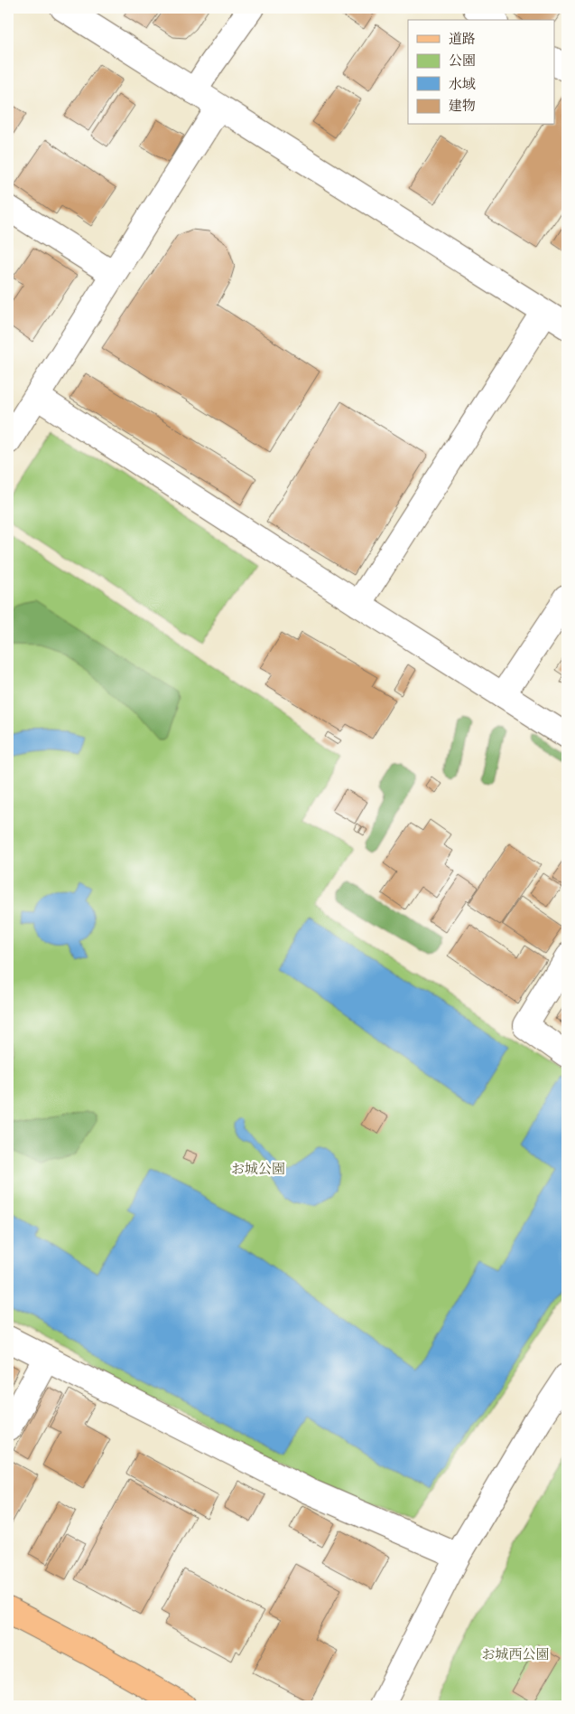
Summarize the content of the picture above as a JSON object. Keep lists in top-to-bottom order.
{
  "parks": ["お城公園", "お城西公園"],
  "legend": [
    "道路",
    "公園",
    "水域",
    "建物"
  ]
}
